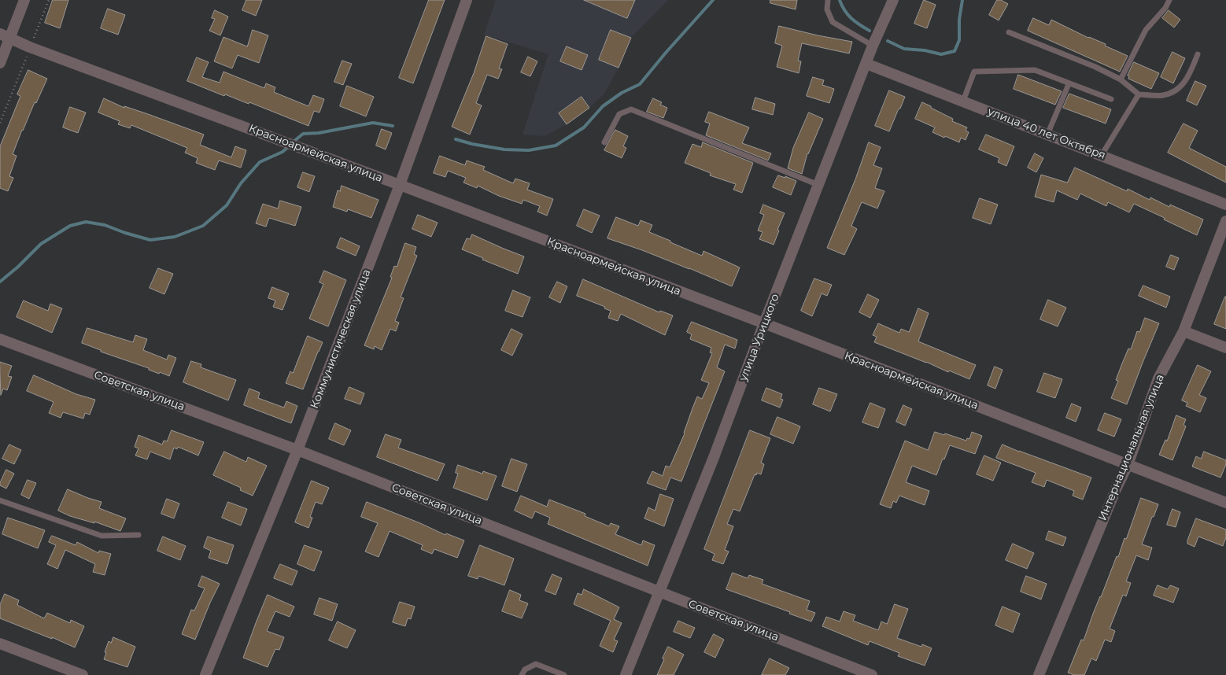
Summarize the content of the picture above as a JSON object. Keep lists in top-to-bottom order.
{
  "streets": {
    "street": [
      "улица 40 лет Октября",
      "Красноармейская улица",
      "улица Урицкого",
      "Коммунистическая улица",
      "Советская улица",
      "Интернациональная улица"
    ]
  },
  "crossings": [
    ["улица 40 лет Октября", "улица Урицкого"],
    ["Красноармейская улица", "улица Урицкого"],
    ["Красноармейская улица", "Коммунистическая улица"],
    ["Красноармейская улица", "Интернациональная улица"],
    ["улица Урицкого", "Советская улица"],
    ["Коммунистическая улица", "Советская улица"]
  ]
}
